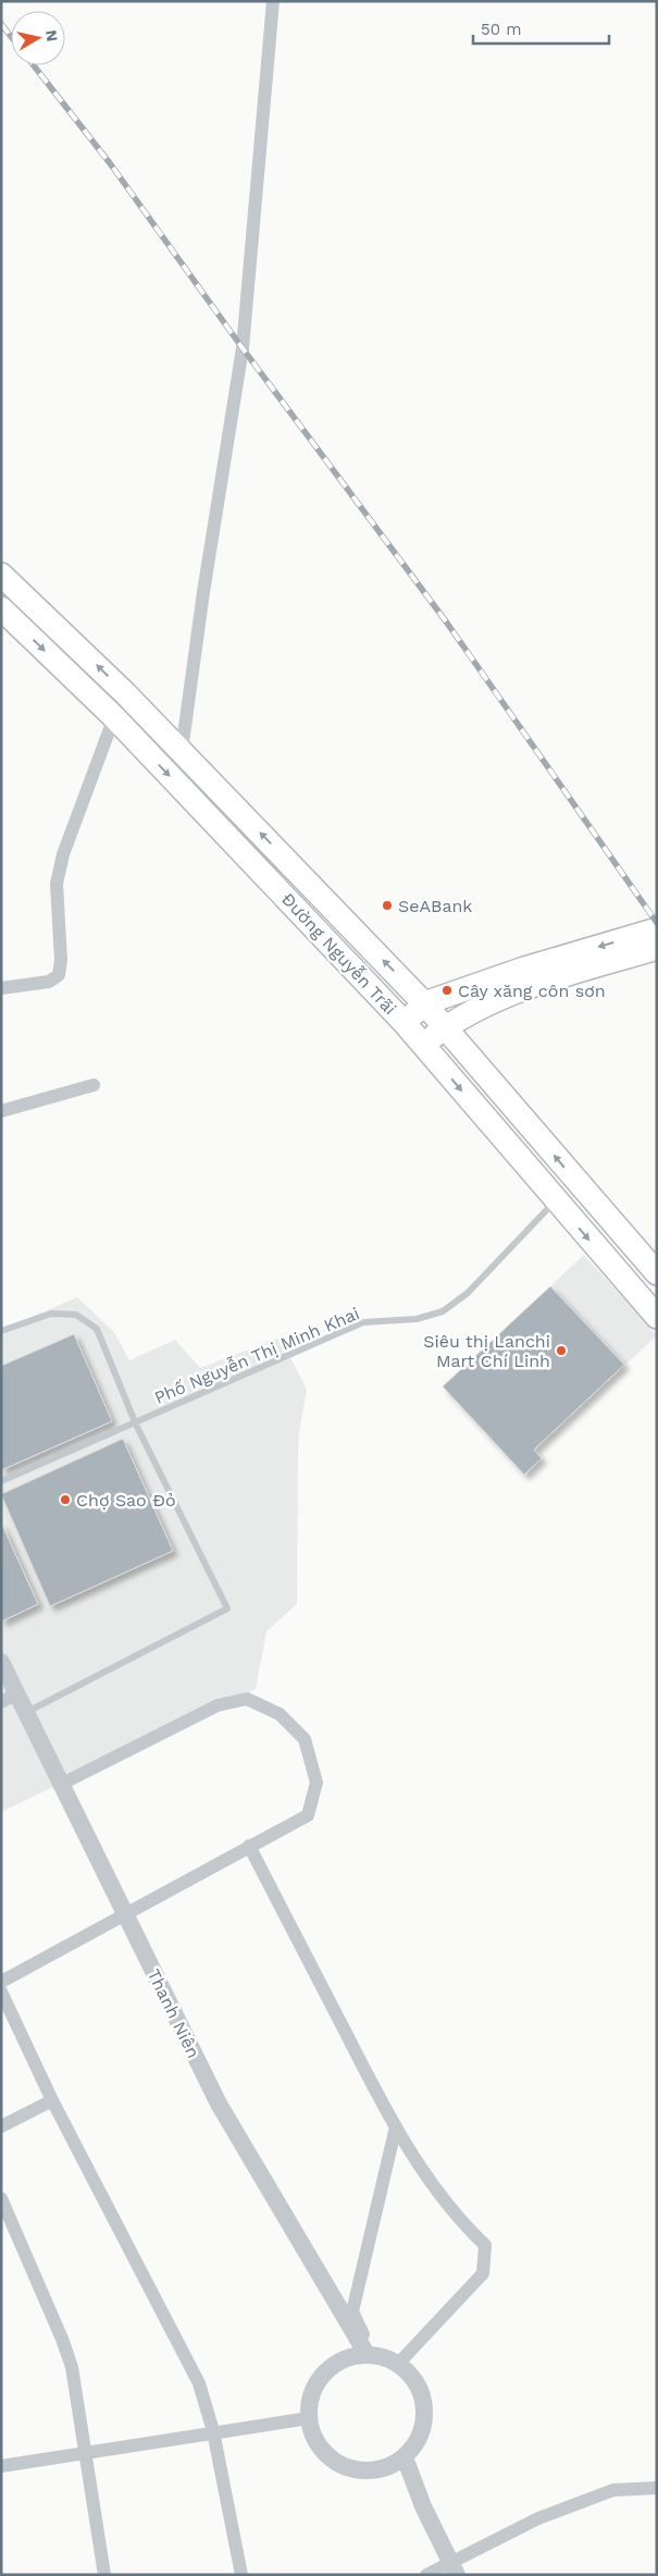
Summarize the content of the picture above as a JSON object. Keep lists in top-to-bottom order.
{
  "streets": {
    "highway": ["Đường Nguyễn Trãi"],
    "street": ["Thanh Niên"],
    "lane": ["Phố Nguyễn Thị Minh Khai"]
  },
  "crossings": [
    ["Đường Nguyễn Trãi", "Phố Nguyễn Thị Minh Khai"]
  ],
  "places": [
    "SeABank",
    "Cây xăng côn sơn",
    "Siêu thị Lanchi Mart Chí Linh",
    "Chợ Sao Đỏ"
  ],
  "scale_bar": "50 m",
  "north": "right"
}
